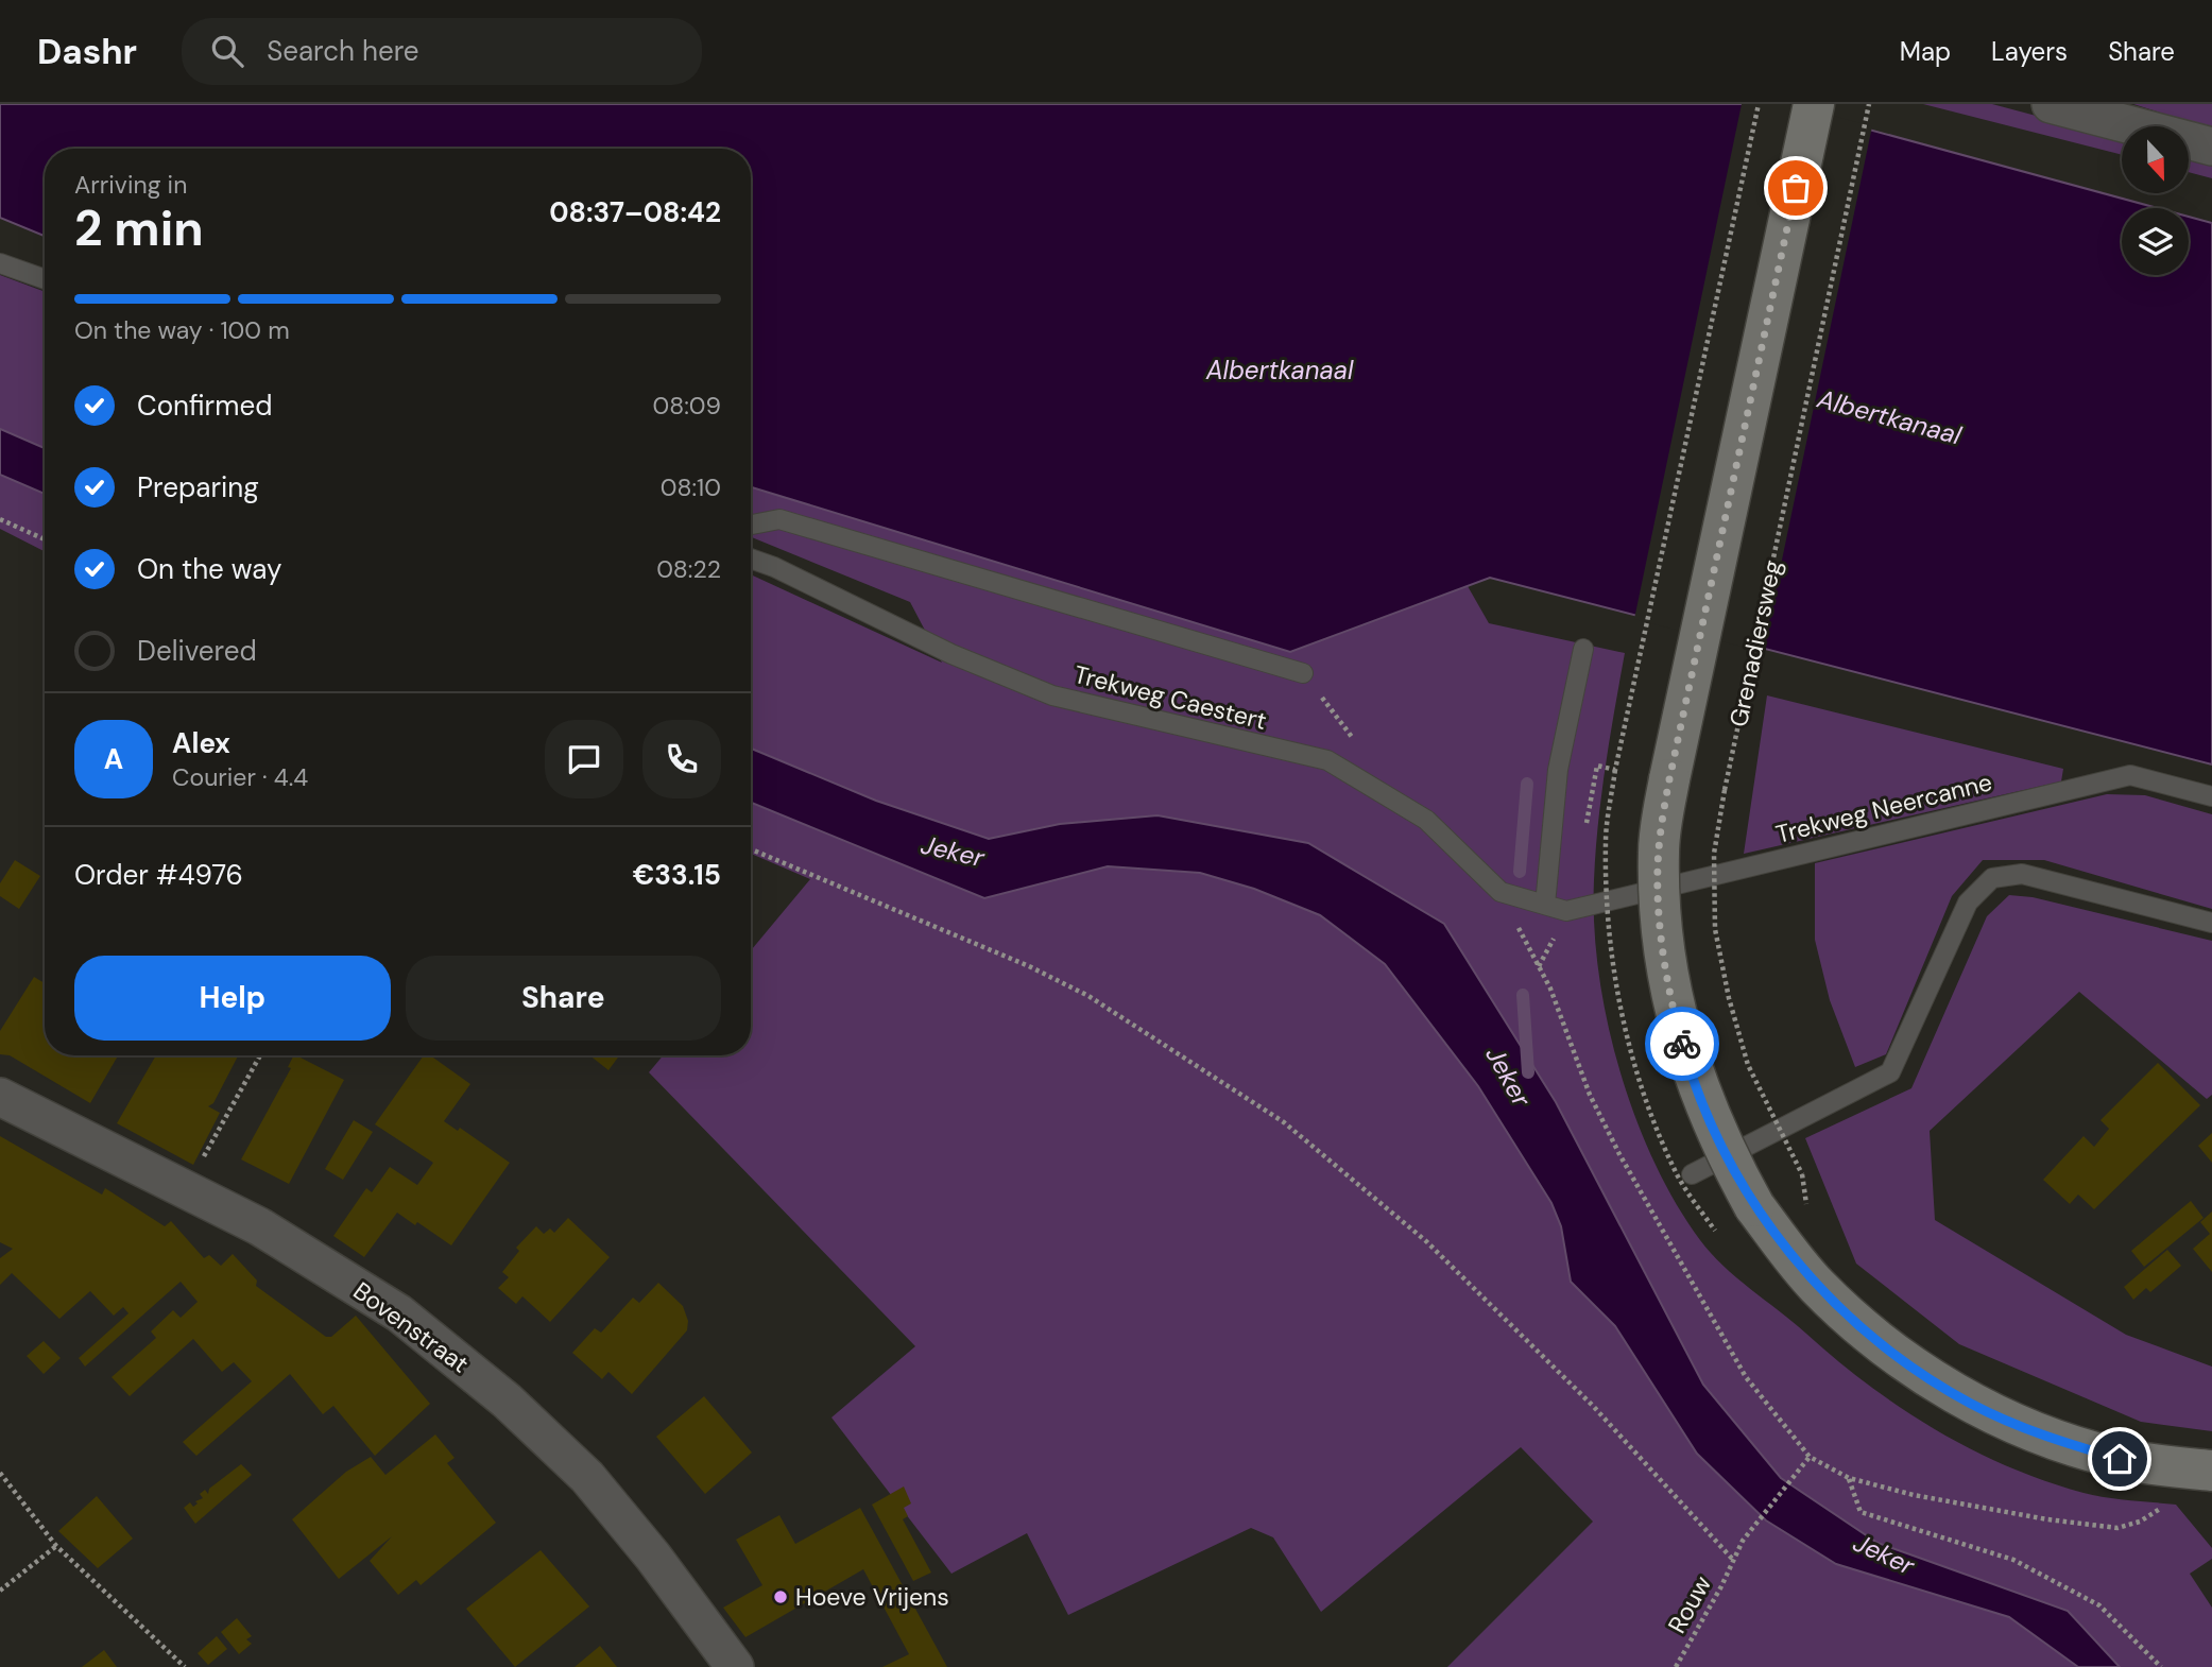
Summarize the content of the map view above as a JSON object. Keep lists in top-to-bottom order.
{
  "streets": {
    "street": ["Bovenstraat"],
    "lane": ["Trekweg Caestert", "Trekweg Neercanne"],
    "path": ["Grenadiersweg", "Rouw"]
  },
  "crossings": [
    ["Trekweg Caestert", "Trekweg Neercanne"]
  ],
  "water": ["Albertkanaal", "Jeker"],
  "places": ["Hoeve Vrijens"],
  "north": "bottom",
  "page": {
    "header": "Dashr",
    "search": "Search here",
    "nav": ["Map", "Layers", "Share"],
    "heading": ["2 min", "Arriving in", "08:37–08:42"],
    "panel": [
      "Alex",
      "Courier · 4.4",
      "Order #4976",
      "€33.15"
    ],
    "bar": "On the way · 100 m",
    "list": [
      ["Confirmed", "08:09"],
      ["Preparing", "08:10"],
      ["On the way", "08:22"],
      "Delivered"
    ],
    "round": "A",
    "buttons": ["Help", "Share"]
  }
}
